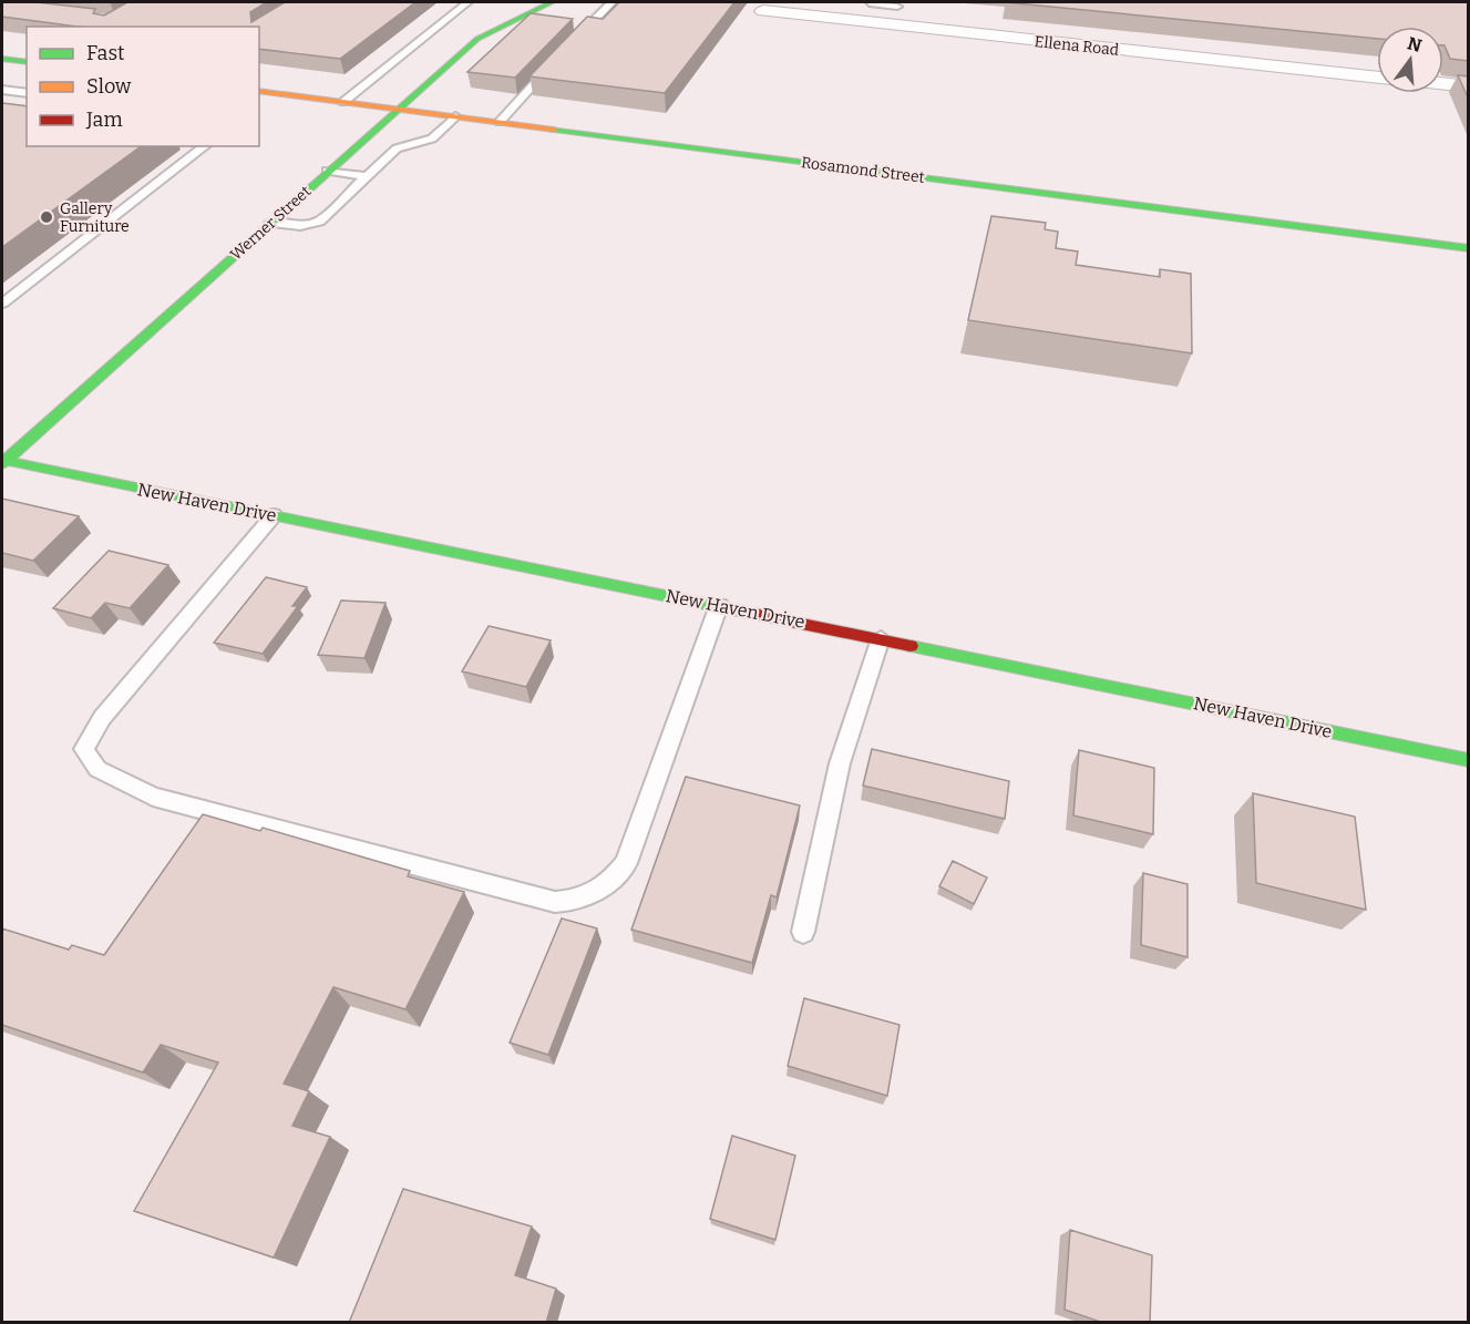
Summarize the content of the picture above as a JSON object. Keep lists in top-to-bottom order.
{
  "streets": {
    "street": [
      "Ellena Road",
      "Rosamond Street",
      "Werner Street",
      "New Haven Drive"
    ]
  },
  "crossings": [
    ["Rosamond Street", "Werner Street"],
    ["Werner Street", "New Haven Drive"]
  ],
  "places": ["Gallery Furniture"],
  "legend": ["Fast", "Slow", "Jam"],
  "north": "top"
}
